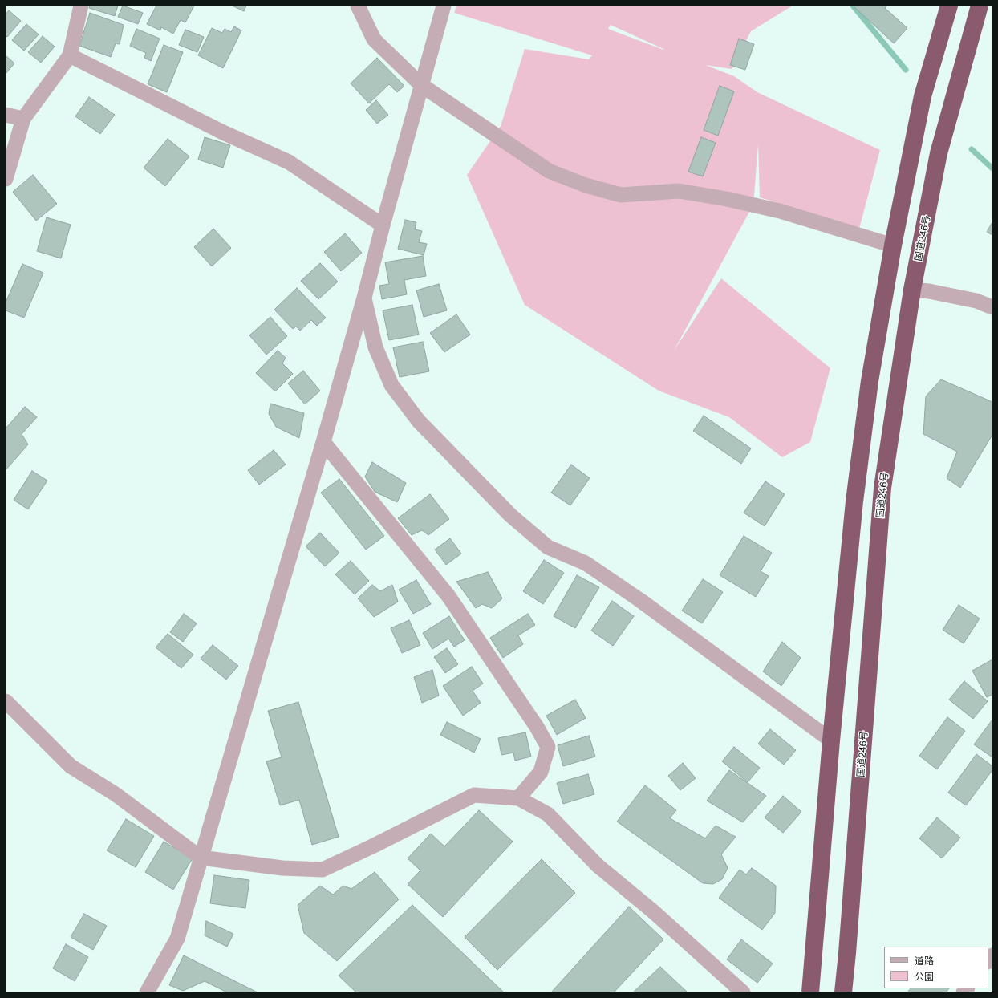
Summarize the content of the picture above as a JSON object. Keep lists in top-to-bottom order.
{
  "streets": {
    "highway": ["国道246号"]
  },
  "legend": ["道路", "公園"]
}
